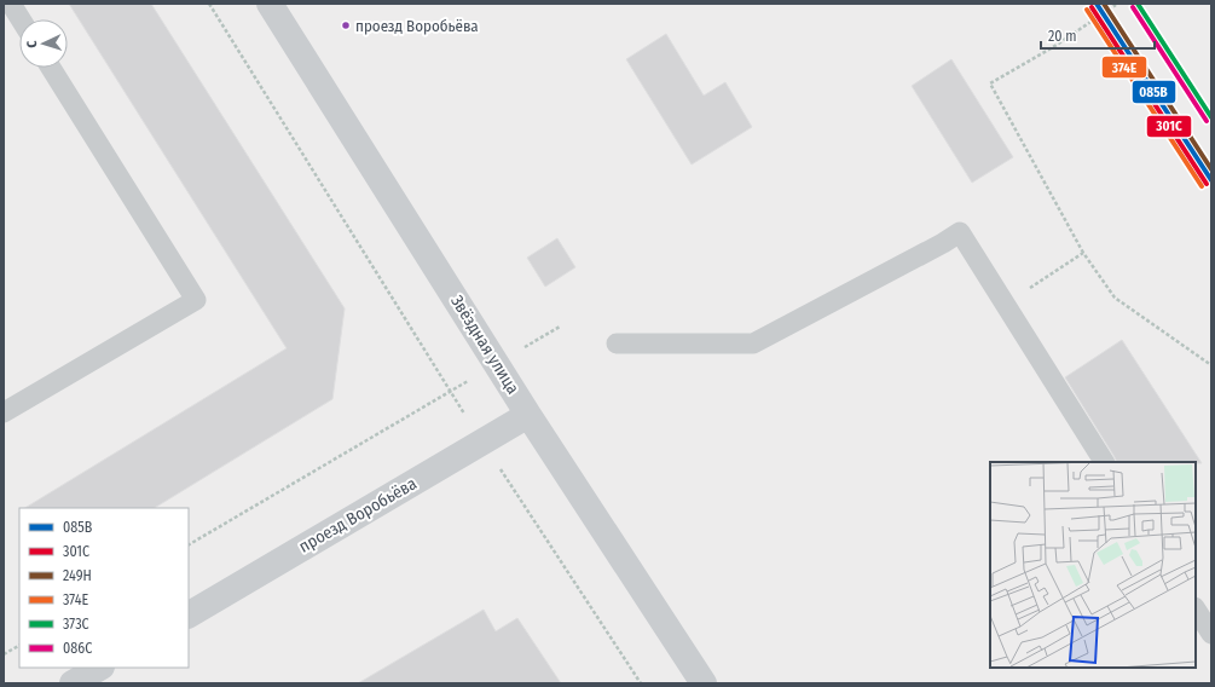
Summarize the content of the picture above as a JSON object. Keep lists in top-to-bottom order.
{
  "streets": {
    "main road": ["Звёздная улица", "проезд Воробьёва"]
  },
  "crossings": [
    ["Звёздная улица", "проезд Воробьёва"]
  ],
  "places": ["проезд Воробьёва"],
  "lines": [
    "transit line 085В",
    "transit line 249Н",
    "transit line 373C",
    "transit line 301С",
    "transit line 086С",
    "transit line 374Е"
  ],
  "legend": [
    "085В",
    "301С",
    "249Н",
    "374Е",
    "373C",
    "086С"
  ],
  "scale_bar": "20 m",
  "north": "left"
}
